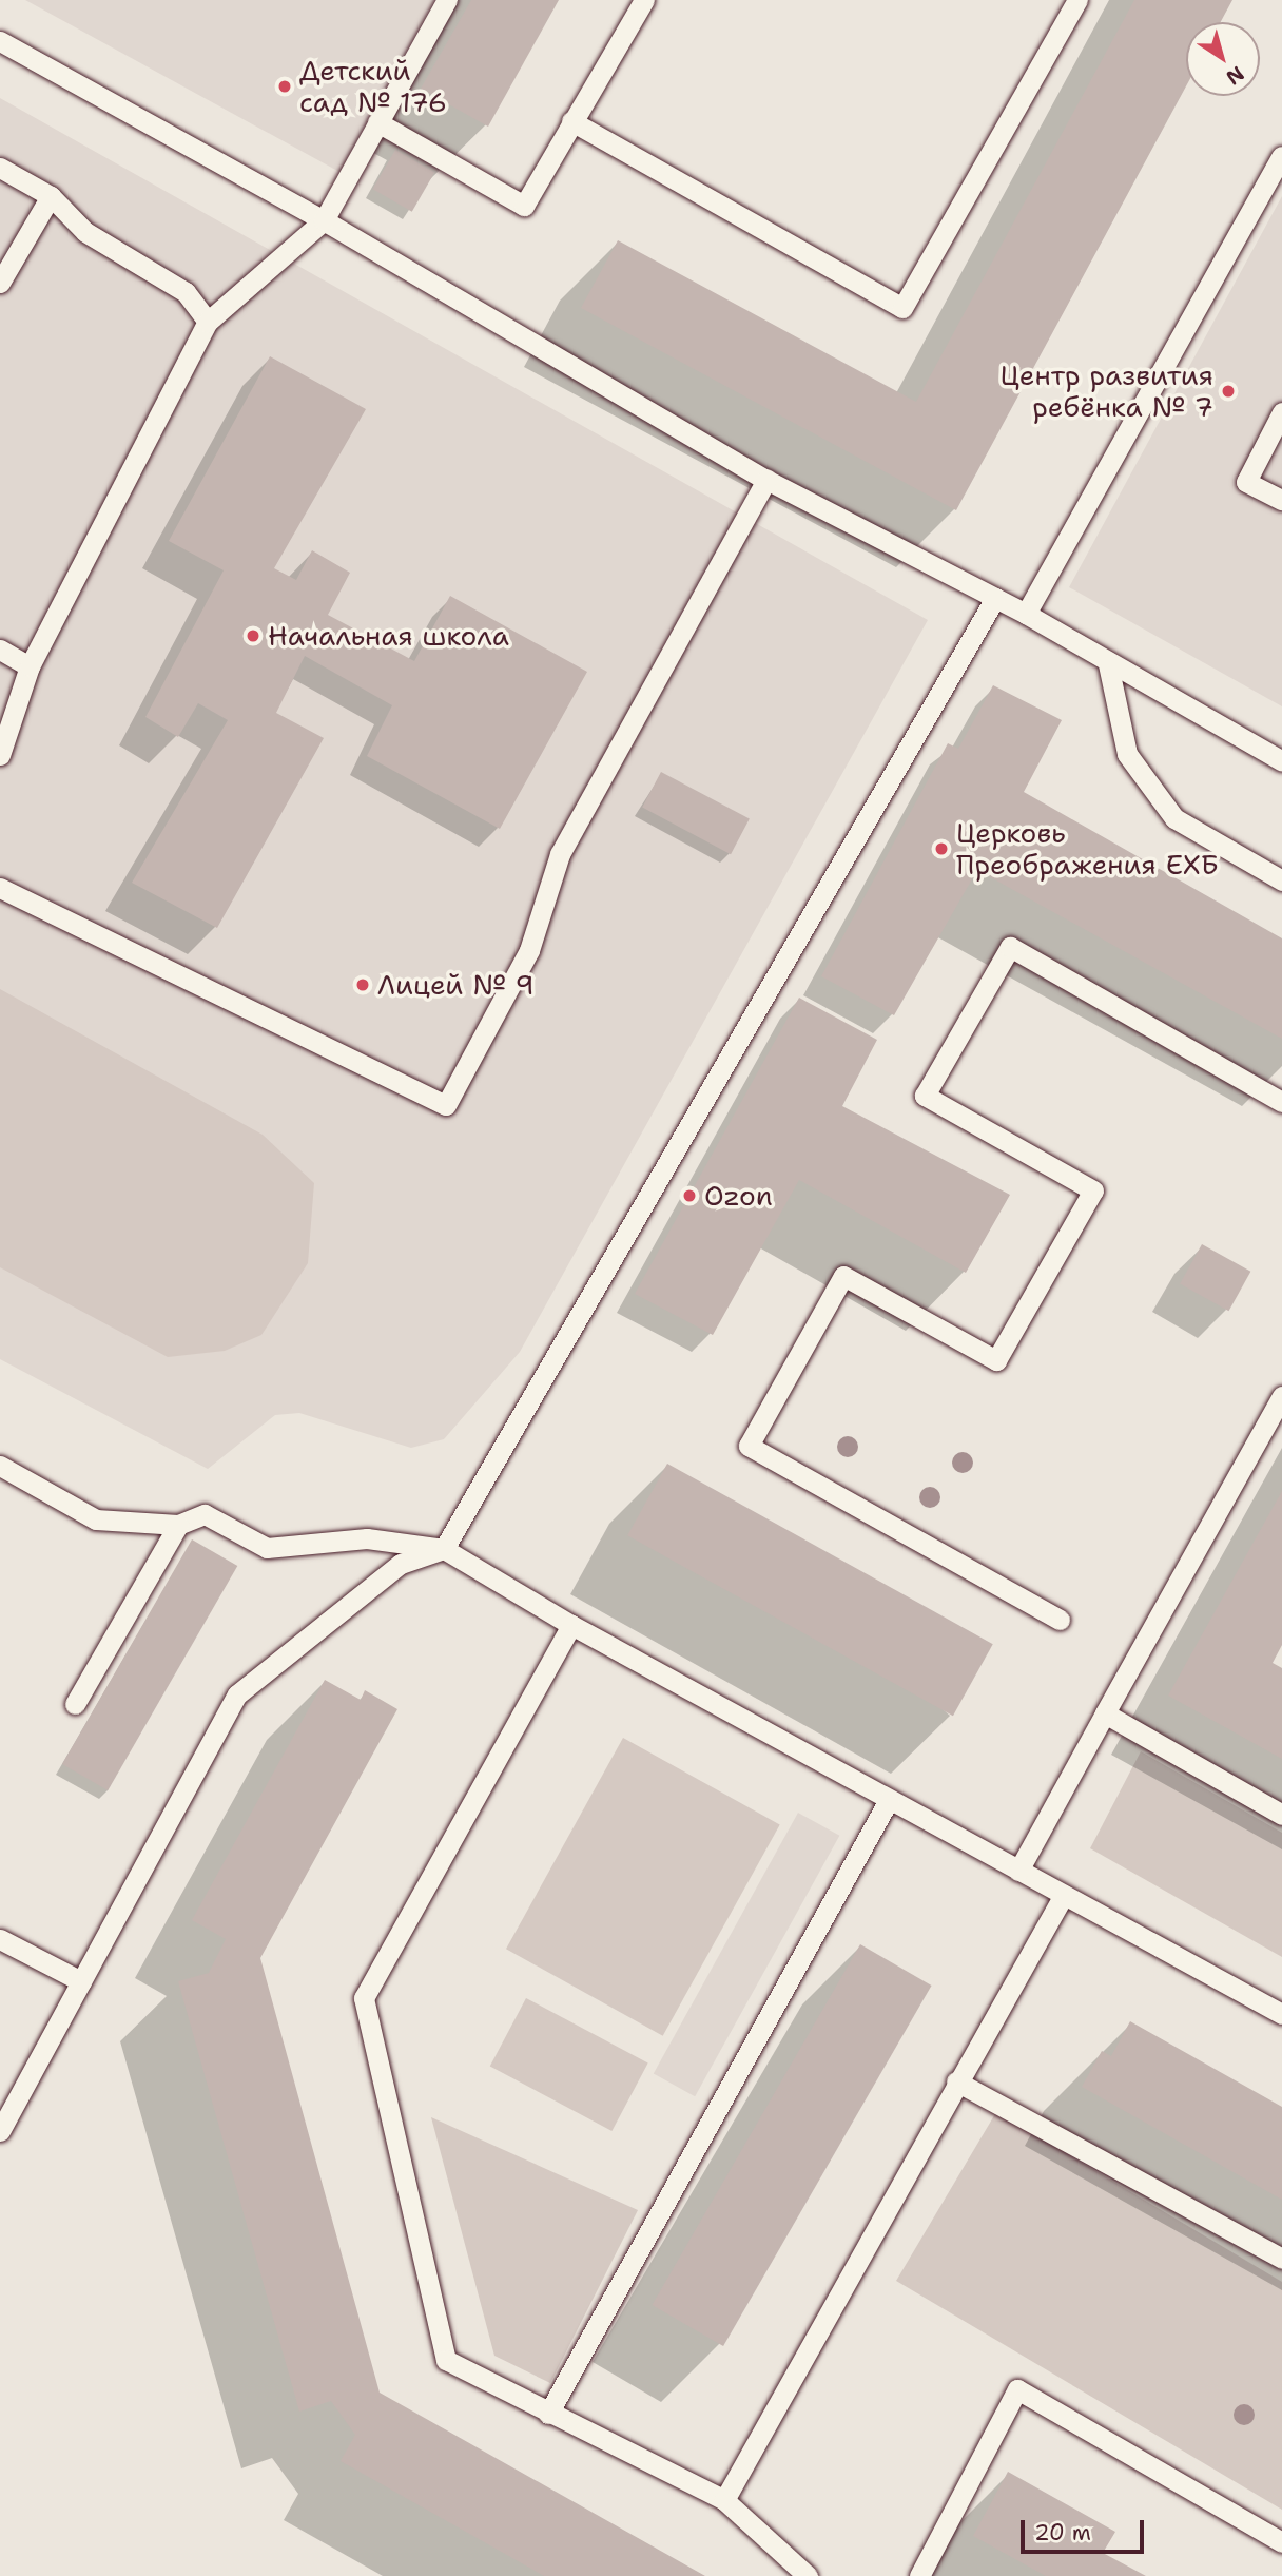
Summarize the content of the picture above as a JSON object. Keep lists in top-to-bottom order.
{
  "places": [
    "Детский сад № 176",
    "Центр развития ребёнка № 7",
    "Начальная школа",
    "Церковь Преображения ЕХБ",
    "Лицей № 9",
    "Ozon"
  ],
  "scale_bar": "20 m",
  "north": "bottom right"
}
